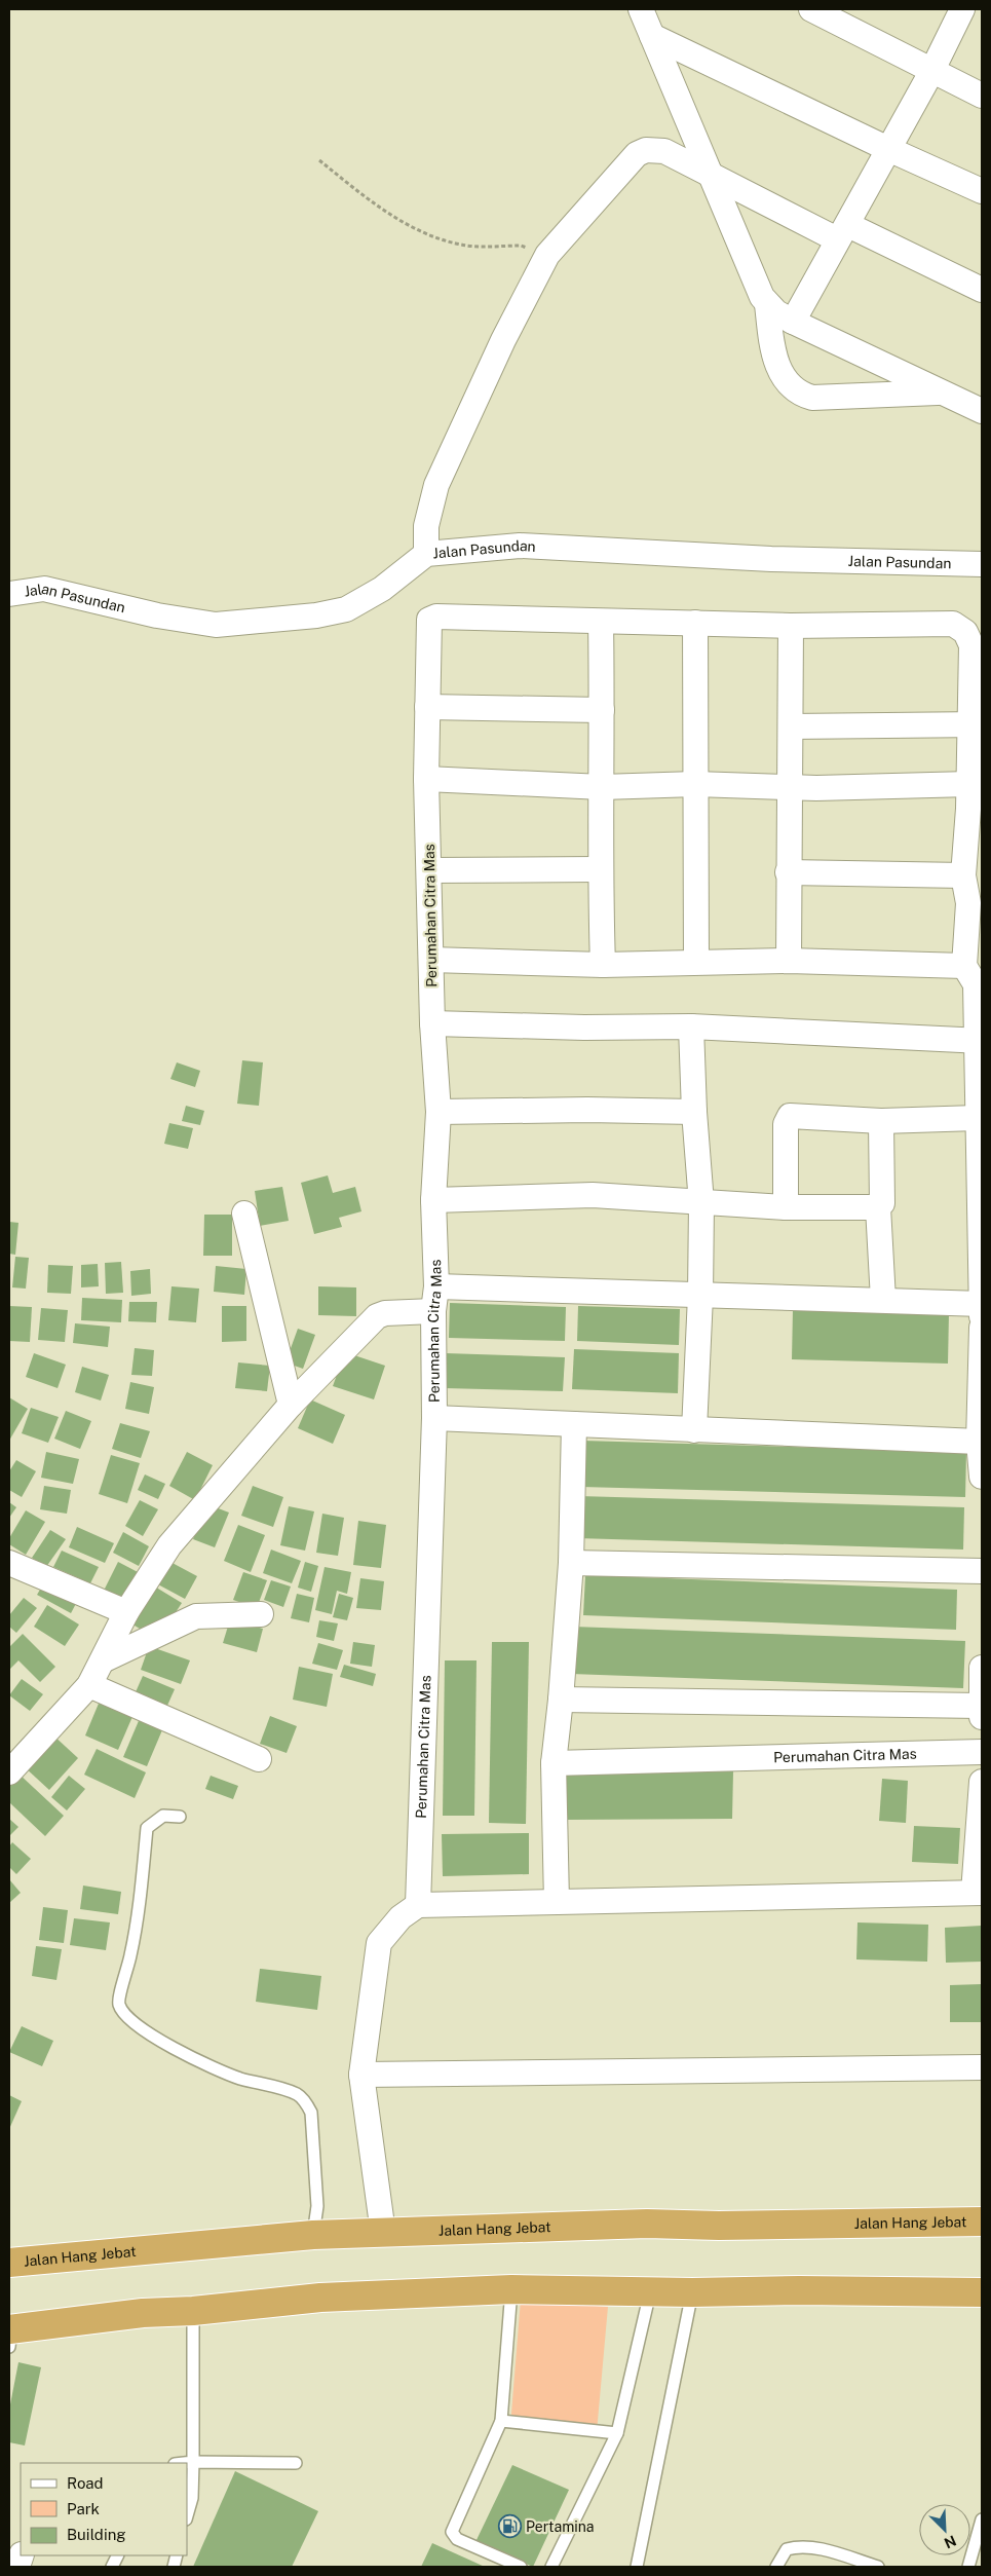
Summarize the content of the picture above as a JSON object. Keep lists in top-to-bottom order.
{
  "streets": {
    "highway": ["Jalan Hang Jebat"],
    "street": ["Jalan Pasundan", "Perumahan Citra Mas"]
  },
  "places": {
    "fuel station": ["Pertamina"]
  },
  "legend": ["Road", "Park", "Building"],
  "north": "bottom right"
}
